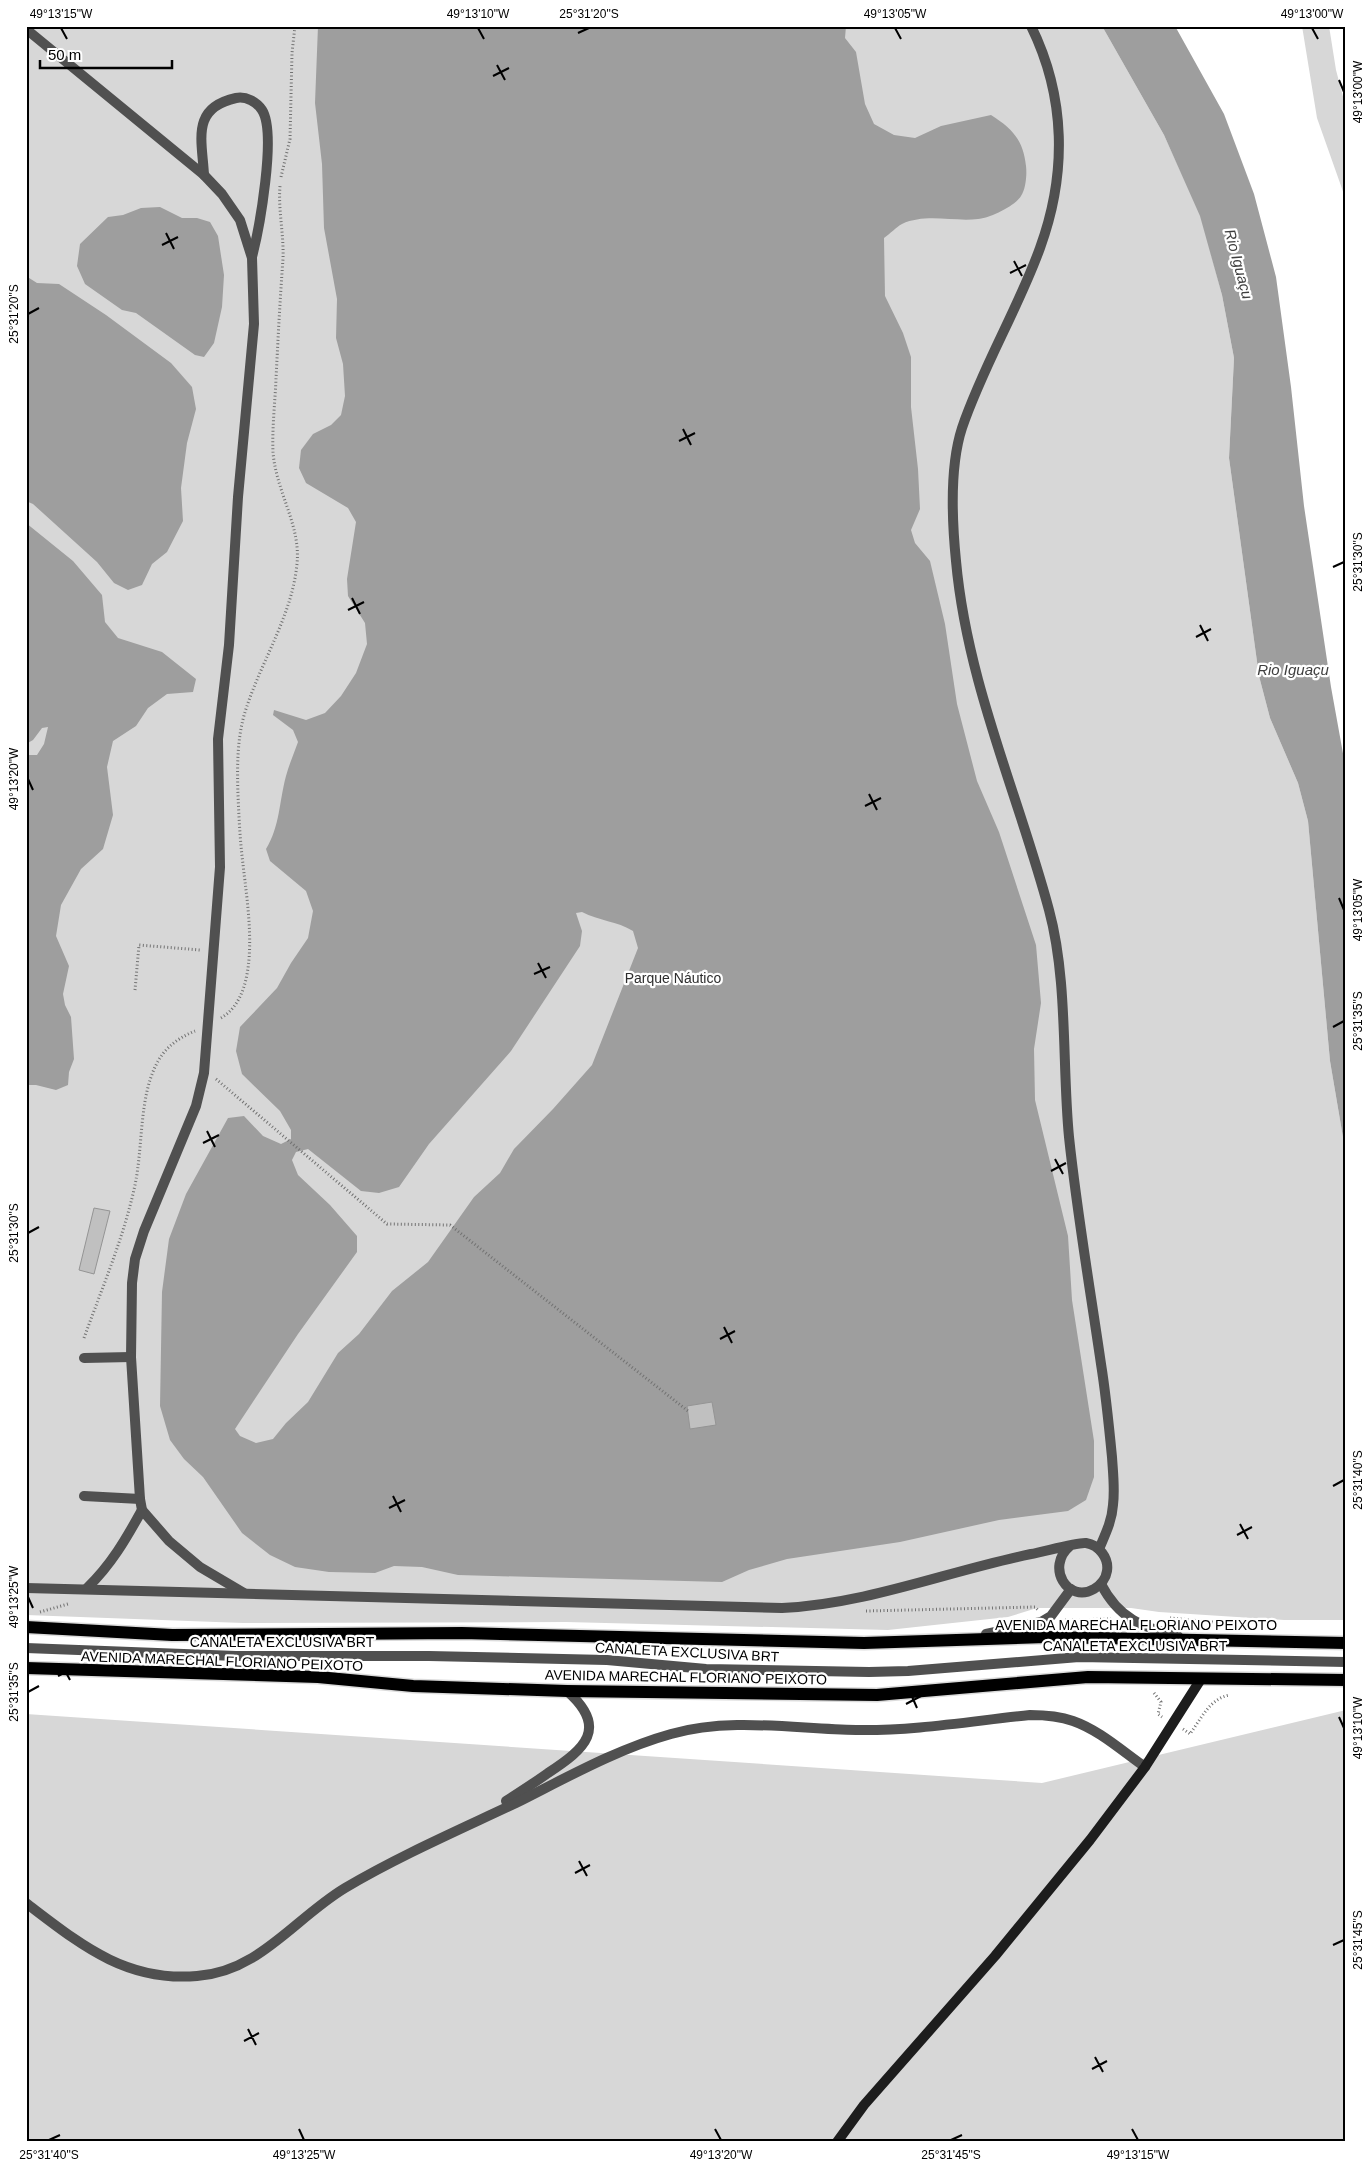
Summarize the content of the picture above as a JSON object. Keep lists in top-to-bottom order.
{
  "streets": {
    "main road": ["AVENIDA MARECHAL FLORIANO PEIXOTO"],
    "lane": ["CANALETA EXCLUSIVA BRT"]
  },
  "water": ["Rio Iguaçu"],
  "parks": ["Parque Náutico"],
  "scale_bar": "50 m",
  "coordinates": [
    "49°13'15\"W",
    "49°13'10\"W",
    "25°31'20\"S",
    "49°13'05\"W",
    "49°13'00\"W",
    "25°31'30\"S",
    "49°13'20\"W",
    "25°31'35\"S",
    "25°31'40\"S",
    "49°13'25\"W",
    "25°31'45\"S"
  ]
}
